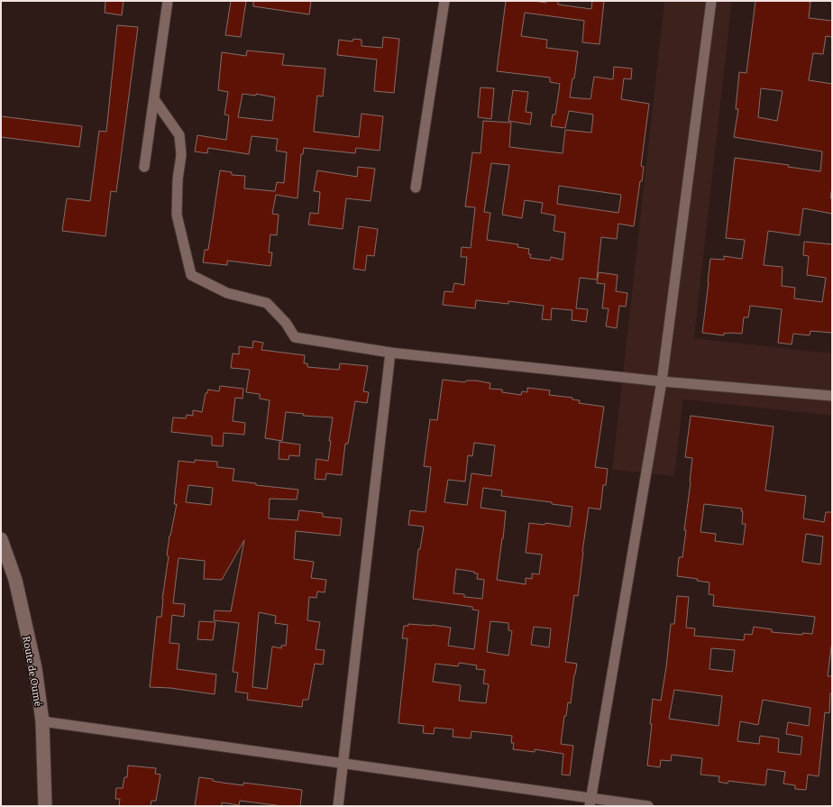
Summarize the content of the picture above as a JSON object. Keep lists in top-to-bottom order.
{
  "streets": {
    "main road": ["Route de Oumé"]
  }
}
